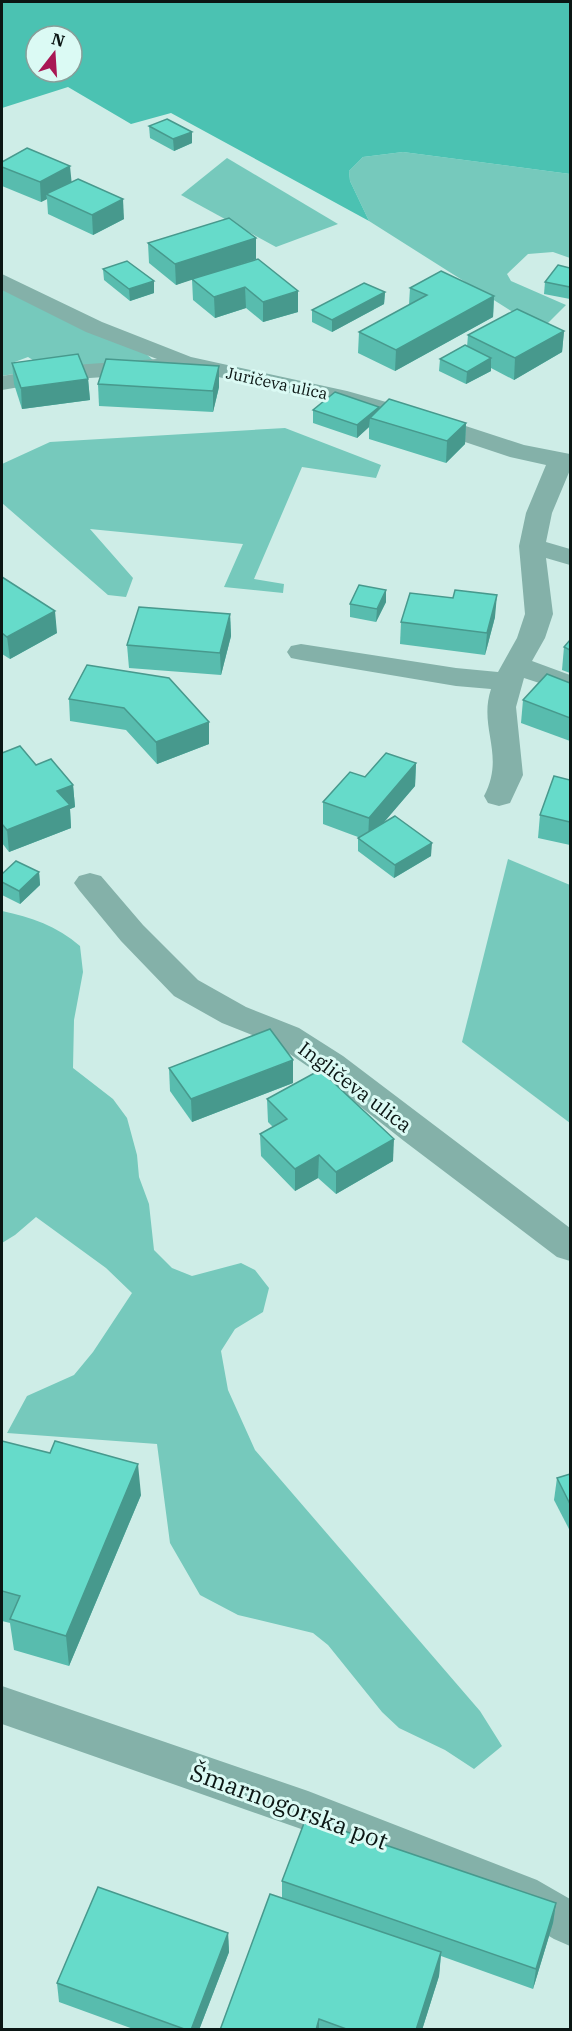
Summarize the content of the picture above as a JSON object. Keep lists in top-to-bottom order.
{
  "streets": {
    "street": ["Juričeva ulica", "Ingličeva ulica", "Šmarnogorska pot"]
  },
  "north": "top"
}
